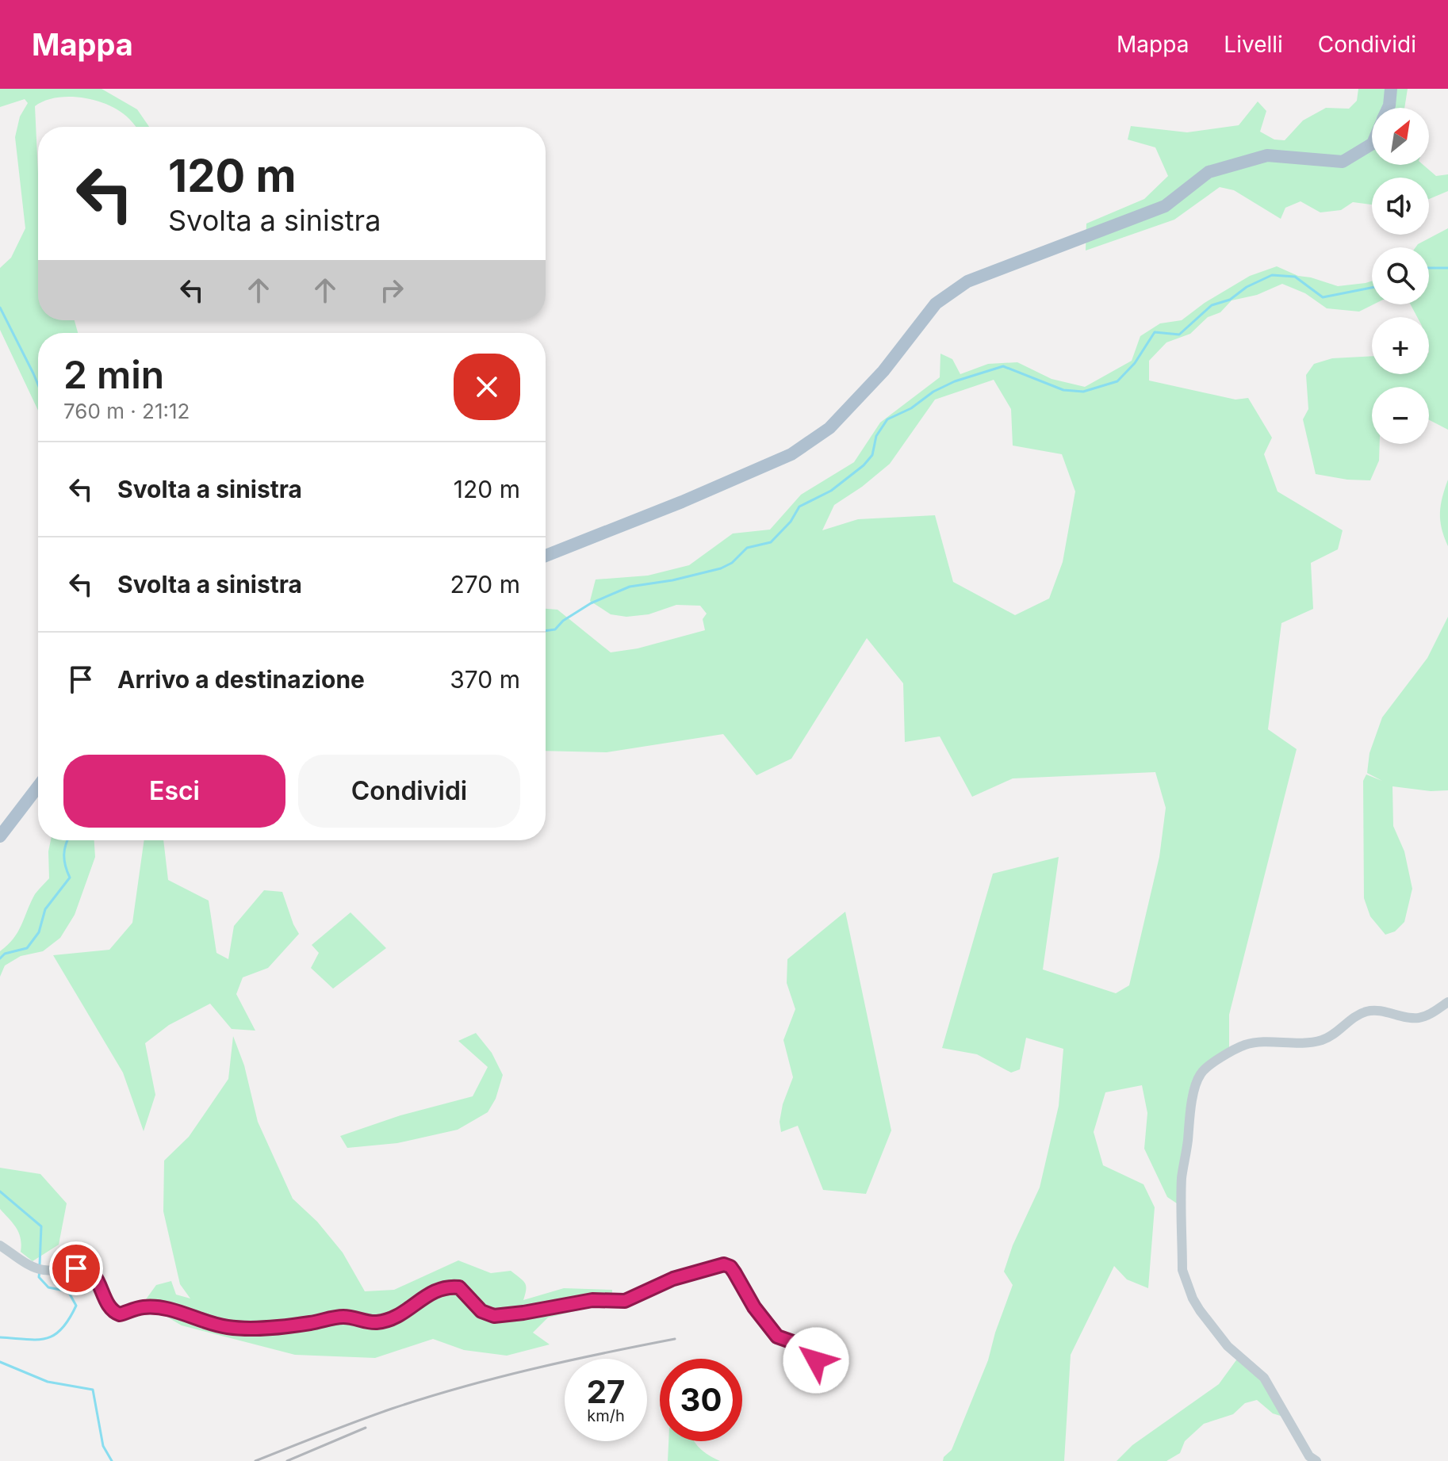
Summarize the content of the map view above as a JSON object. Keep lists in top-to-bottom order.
{
  "north": "top right",
  "page": {
    "header": "Mappa",
    "nav": ["Mappa", "Livelli", "Condividi"],
    "map_buttons": ["+", "−"],
    "turn": ["120 m", "Svolta a sinistra"],
    "heading": ["2 min", "760 m · 21:12"],
    "list": [
      {
        "name": "Svolta a sinistra",
        "value": "120 m"
      },
      {
        "name": "Svolta a sinistra",
        "value": "270 m"
      },
      {
        "name": "Arrivo a destinazione",
        "value": "370 m"
      }
    ],
    "buttons": ["Esci", "Condividi"],
    "speed": "27 km/h",
    "limit": "30"
  }
}
